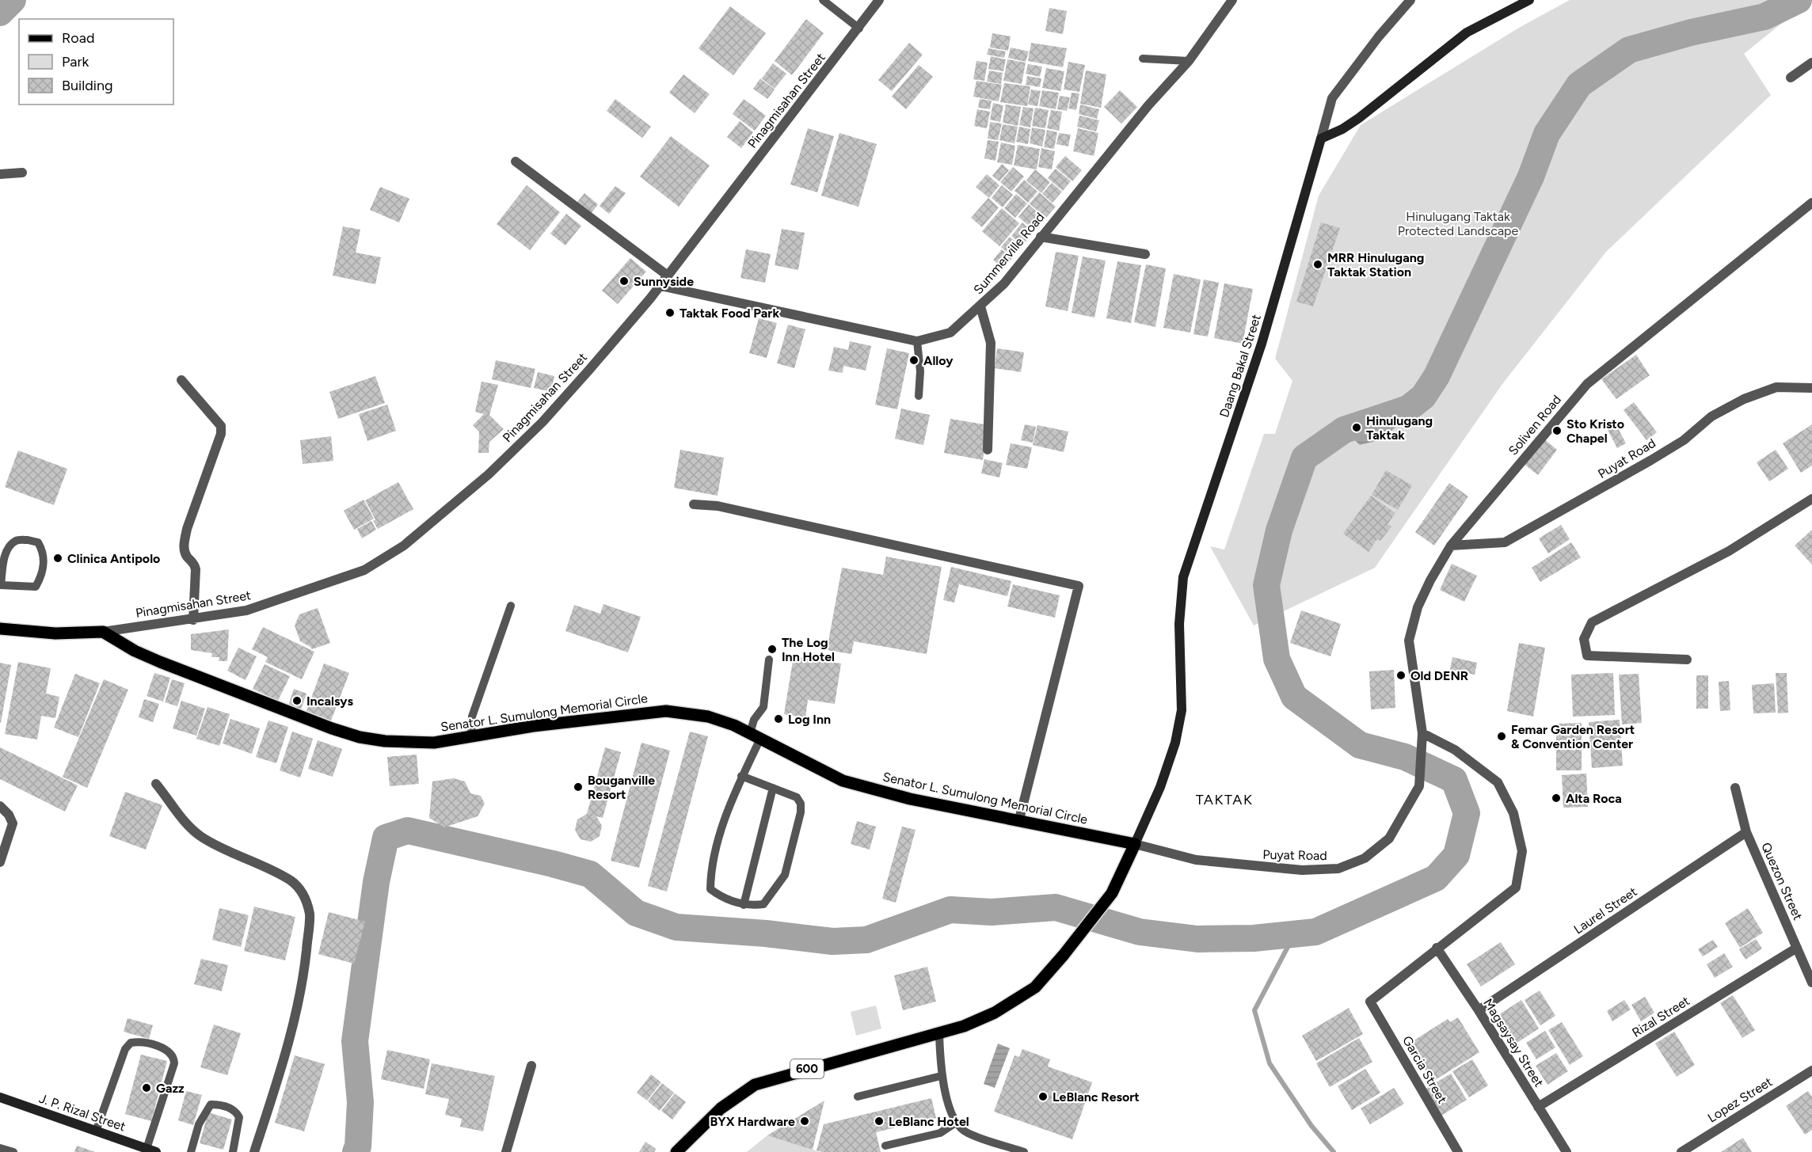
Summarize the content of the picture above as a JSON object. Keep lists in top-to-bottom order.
{
  "streets": {
    "main road": ["Senator L. Sumulong Memorial Circle", "600"],
    "street": [
      "Pinagmisahan Street",
      "Summerville Road",
      "Daang Bakal Street",
      "Soliven Road",
      "Puyat Road",
      "Quezon Street",
      "Laurel Street",
      "Rizal Street",
      "Magsaysay Street",
      "Garcia Street",
      "Lopez Street",
      "J. P. Rizal Street"
    ]
  },
  "crossings": [
    ["Pinagmisahan Street", "Summerville Road"],
    ["Pinagmisahan Street", "Senator L. Sumulong Memorial Circle"],
    ["Daang Bakal Street", "Puyat Road"],
    ["Daang Bakal Street", "Senator L. Sumulong Memorial Circle"],
    ["Daang Bakal Street", "600"],
    ["Soliven Road", "Puyat Road"],
    ["Puyat Road", "Senator L. Sumulong Memorial Circle"],
    ["Puyat Road", "600"],
    ["Senator L. Sumulong Memorial Circle", "600"],
    ["Quezon Street", "Laurel Street"],
    ["Quezon Street", "Rizal Street"],
    ["Laurel Street", "Magsaysay Street"],
    ["Rizal Street", "Magsaysay Street"],
    ["Magsaysay Street", "Garcia Street"]
  ],
  "districts": ["TAKTAK"],
  "parks": ["Hinulugang Taktak Protected Landscape"],
  "places": [
    "MRR Hinulugang Taktak Station",
    "Sunnyside",
    "Taktak Food Park",
    "Alloy",
    "Hinulugang Taktak",
    "Sto Kristo Chapel",
    "Clinica Antipolo",
    "The Log Inn Hotel",
    "Old DENR",
    "Incalsys",
    "Log Inn",
    "Femar Garden Resort & Convention Center",
    "Bouganville Resort",
    "Alta Roca",
    "Gazz",
    "LeBlanc Resort",
    "BYX Hardware",
    "LeBlanc Hotel"
  ],
  "legend": ["Road", "Park", "Building"]
}
